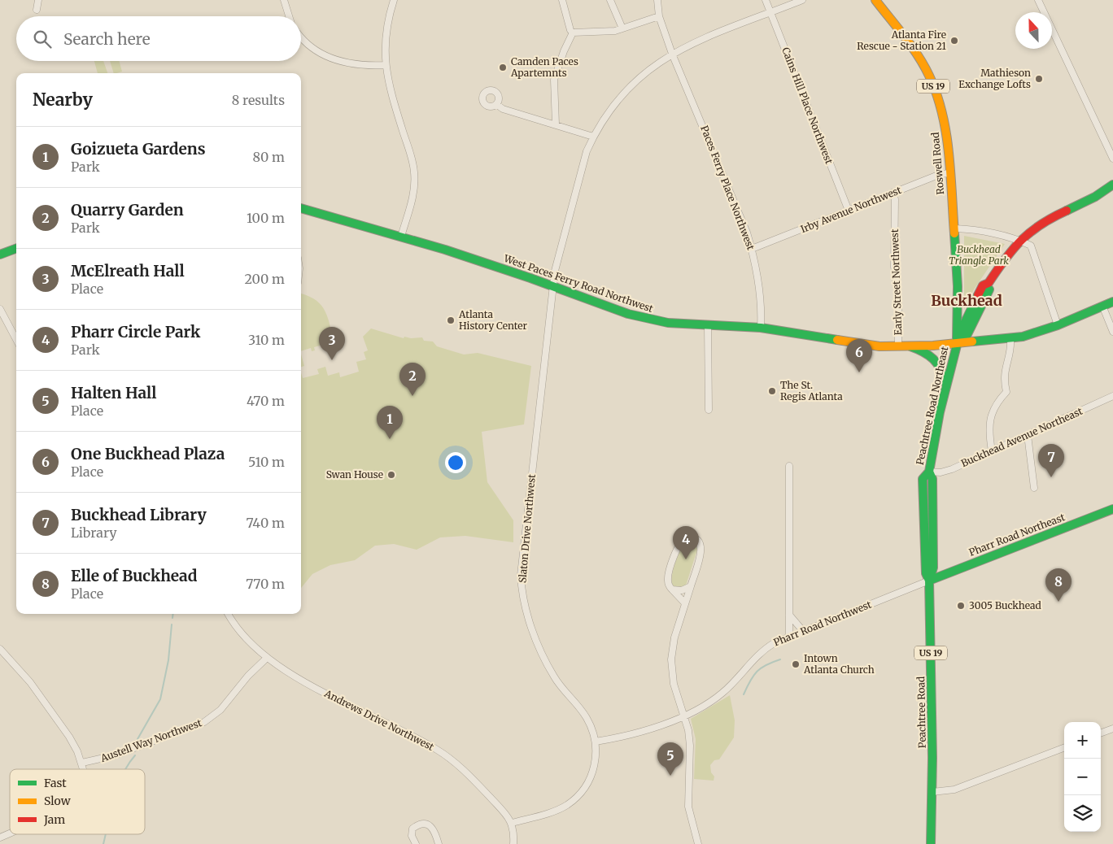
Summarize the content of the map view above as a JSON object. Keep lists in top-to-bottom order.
{
  "streets": {
    "main road": [
      "US 19",
      "Roswell Road",
      "West Paces Ferry Road Northwest",
      "Peachtree Road Northeast",
      "Pharr Road Northeast",
      "Peachtree Road"
    ],
    "street": [
      "Cains Hill Place Northwest",
      "Paces Ferry Place Northwest",
      "Irby Avenue Northwest",
      "Early Street Northwest",
      "Buckhead Avenue Northeast",
      "Slaton Drive Northwest",
      "Pharr Road Northwest",
      "Andrews Drive Northwest",
      "Austell Way Northwest"
    ]
  },
  "crossings": [
    ["Cains Hill Place Northwest", "Irby Avenue Northwest"],
    ["Cains Hill Place Northwest", "Slaton Drive Northwest"],
    ["Roswell Road", "Irby Avenue Northwest"],
    ["Roswell Road", "West Paces Ferry Road Northwest"],
    ["Roswell Road", "Peachtree Road Northeast"],
    ["Paces Ferry Place Northwest", "Irby Avenue Northwest"],
    ["Paces Ferry Place Northwest", "West Paces Ferry Road Northwest"],
    ["Paces Ferry Place Northwest", "Slaton Drive Northwest"],
    ["Irby Avenue Northwest", "Early Street Northwest"],
    ["Early Street Northwest", "West Paces Ferry Road Northwest"],
    ["West Paces Ferry Road Northwest", "Peachtree Road Northeast"],
    ["West Paces Ferry Road Northwest", "Slaton Drive Northwest"],
    ["Peachtree Road Northeast", "Buckhead Avenue Northeast"],
    ["Peachtree Road Northeast", "Pharr Road Northeast"],
    ["Peachtree Road Northeast", "Pharr Road Northwest"],
    ["Peachtree Road Northeast", "Peachtree Road"],
    ["Slaton Drive Northwest", "Pharr Road Northwest"],
    ["Slaton Drive Northwest", "Andrews Drive Northwest"],
    ["Pharr Road Northeast", "Pharr Road Northwest"],
    ["Pharr Road Northeast", "Peachtree Road"],
    ["Pharr Road Northwest", "Peachtree Road"],
    ["Andrews Drive Northwest", "Austell Way Northwest"]
  ],
  "districts": ["Buckhead"],
  "parks": ["Buckhead Triangle Park"],
  "places": [
    "Atlanta Fire Rescue - Station 21",
    "Camden Paces Apartemnts",
    "Mathieson Exchange Lofts",
    "Atlanta History Center",
    "The St. Regis Atlanta",
    "Swan House",
    "3005 Buckhead",
    "Intown Atlanta Church"
  ],
  "legend": ["Fast", "Slow", "Jam"],
  "north": "top",
  "page": {
    "search": "Search here",
    "heading": ["Nearby", "8 results"],
    "list": [
      {
        "mark": "1",
        "name": "Goizueta Gardens",
        "note": "Park",
        "value": "80 m"
      },
      {
        "mark": "2",
        "name": "Quarry Garden",
        "note": "Park",
        "value": "100 m"
      },
      {
        "mark": "3",
        "name": "McElreath Hall",
        "note": "Place",
        "value": "200 m"
      },
      {
        "mark": "4",
        "name": "Pharr Circle Park",
        "note": "Park",
        "value": "310 m"
      },
      {
        "mark": "5",
        "name": "Halten Hall",
        "note": "Place",
        "value": "470 m"
      },
      {
        "mark": "6",
        "name": "One Buckhead Plaza",
        "note": "Place",
        "value": "510 m"
      },
      {
        "mark": "7",
        "name": "Buckhead Library",
        "note": "Library",
        "value": "740 m"
      },
      {
        "mark": "8",
        "name": "Elle of Buckhead",
        "note": "Place",
        "value": "770 m"
      }
    ],
    "pins": [
      "3",
      "6",
      "2",
      "1",
      "7",
      "4",
      "8",
      "5"
    ],
    "map_buttons": ["+", "−"]
  }
}
